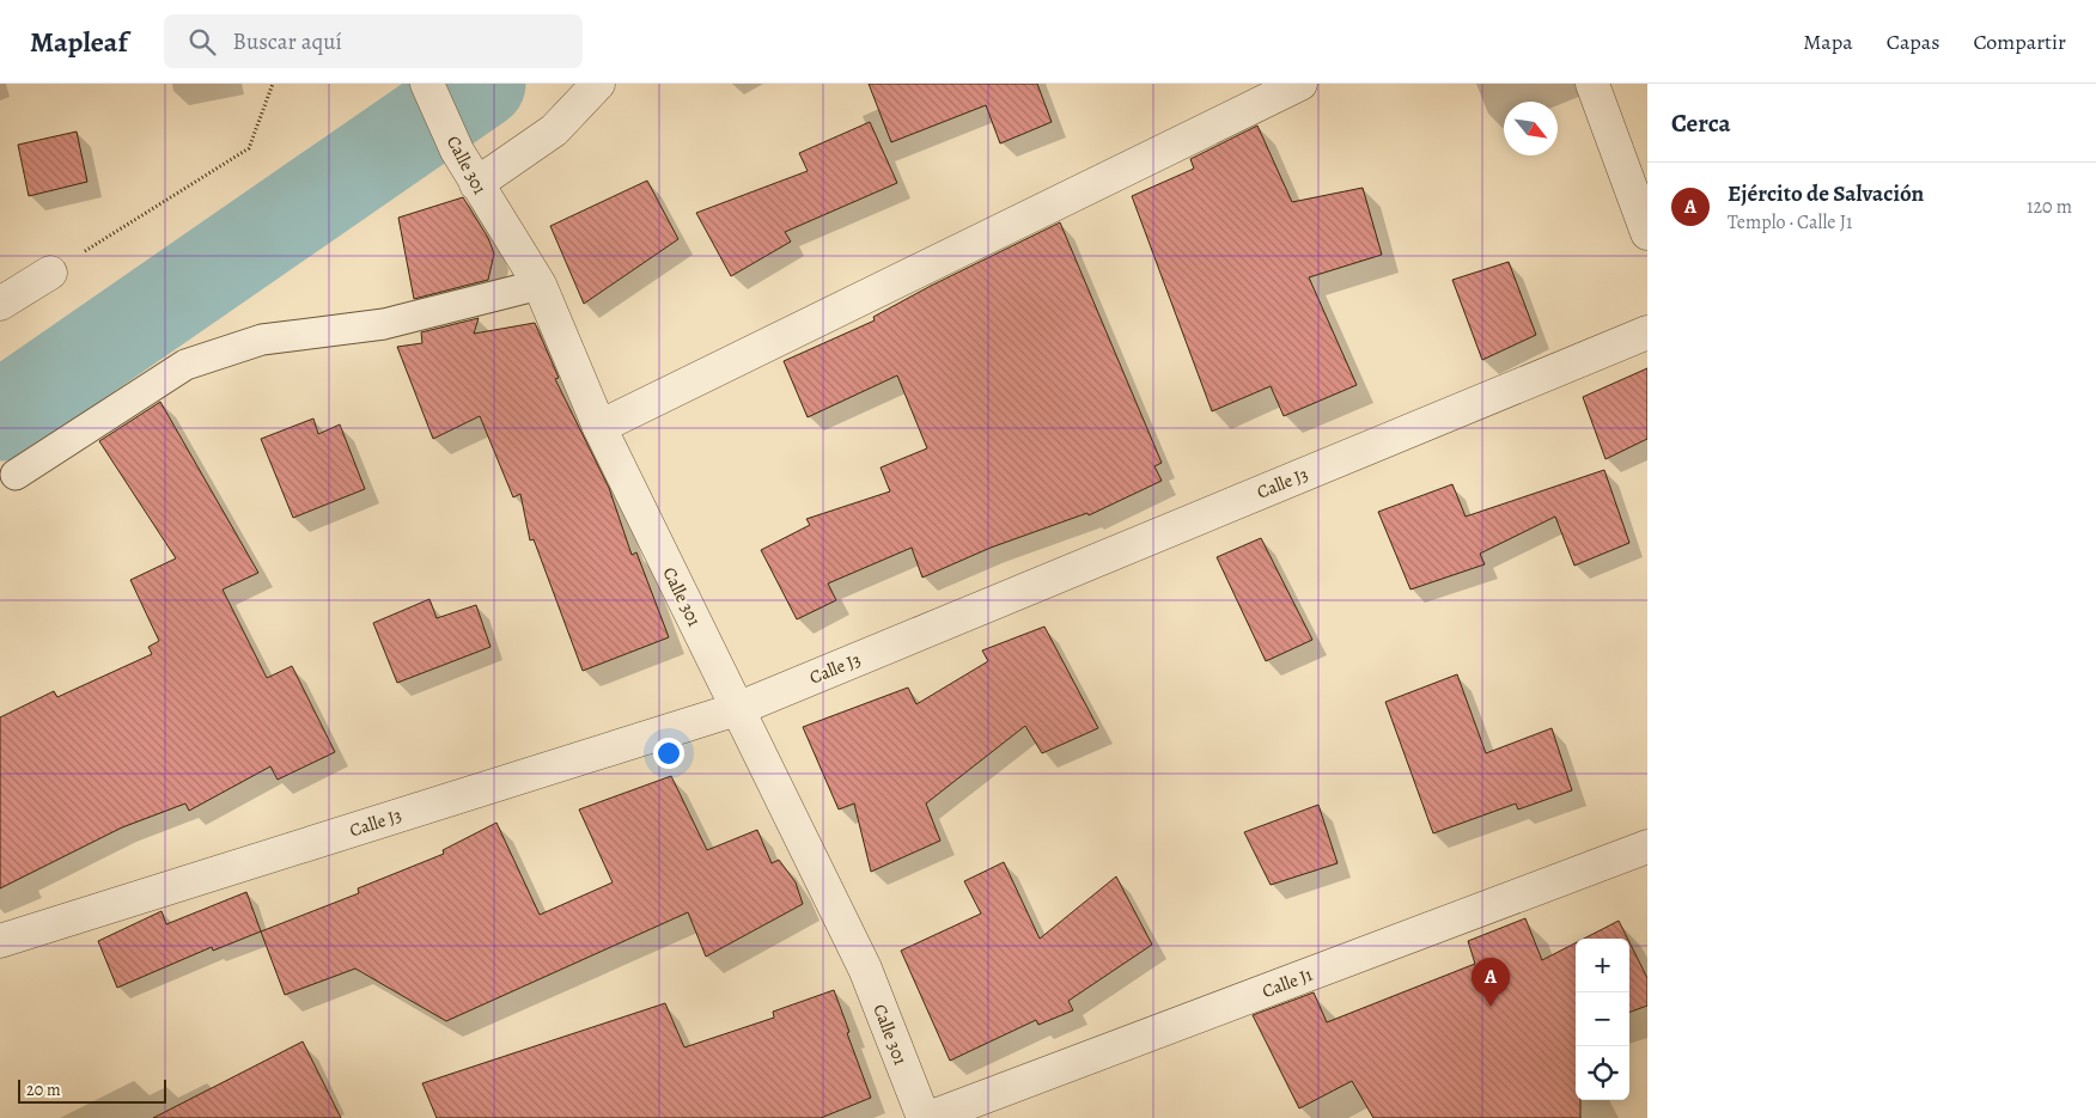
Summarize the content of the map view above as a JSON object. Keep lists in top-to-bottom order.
{
  "streets": {
    "street": ["Calle 301", "Calle J3", "Calle J1"]
  },
  "crossings": [
    ["Calle 301", "Calle J3"],
    ["Calle 301", "Calle J1"]
  ],
  "scale_bar": "20 m",
  "north": "bottom right",
  "page": {
    "header": "Mapleaf",
    "search": "Buscar aquí",
    "nav": ["Mapa", "Capas", "Compartir"],
    "heading": "Cerca",
    "list": [
      {
        "mark": "A",
        "name": "Ejército de Salvación",
        "note": "Templo · Calle J1",
        "value": "120 m"
      }
    ],
    "map_buttons": ["+", "−"],
    "pins": "A",
    "scale": "20 m"
  }
}
